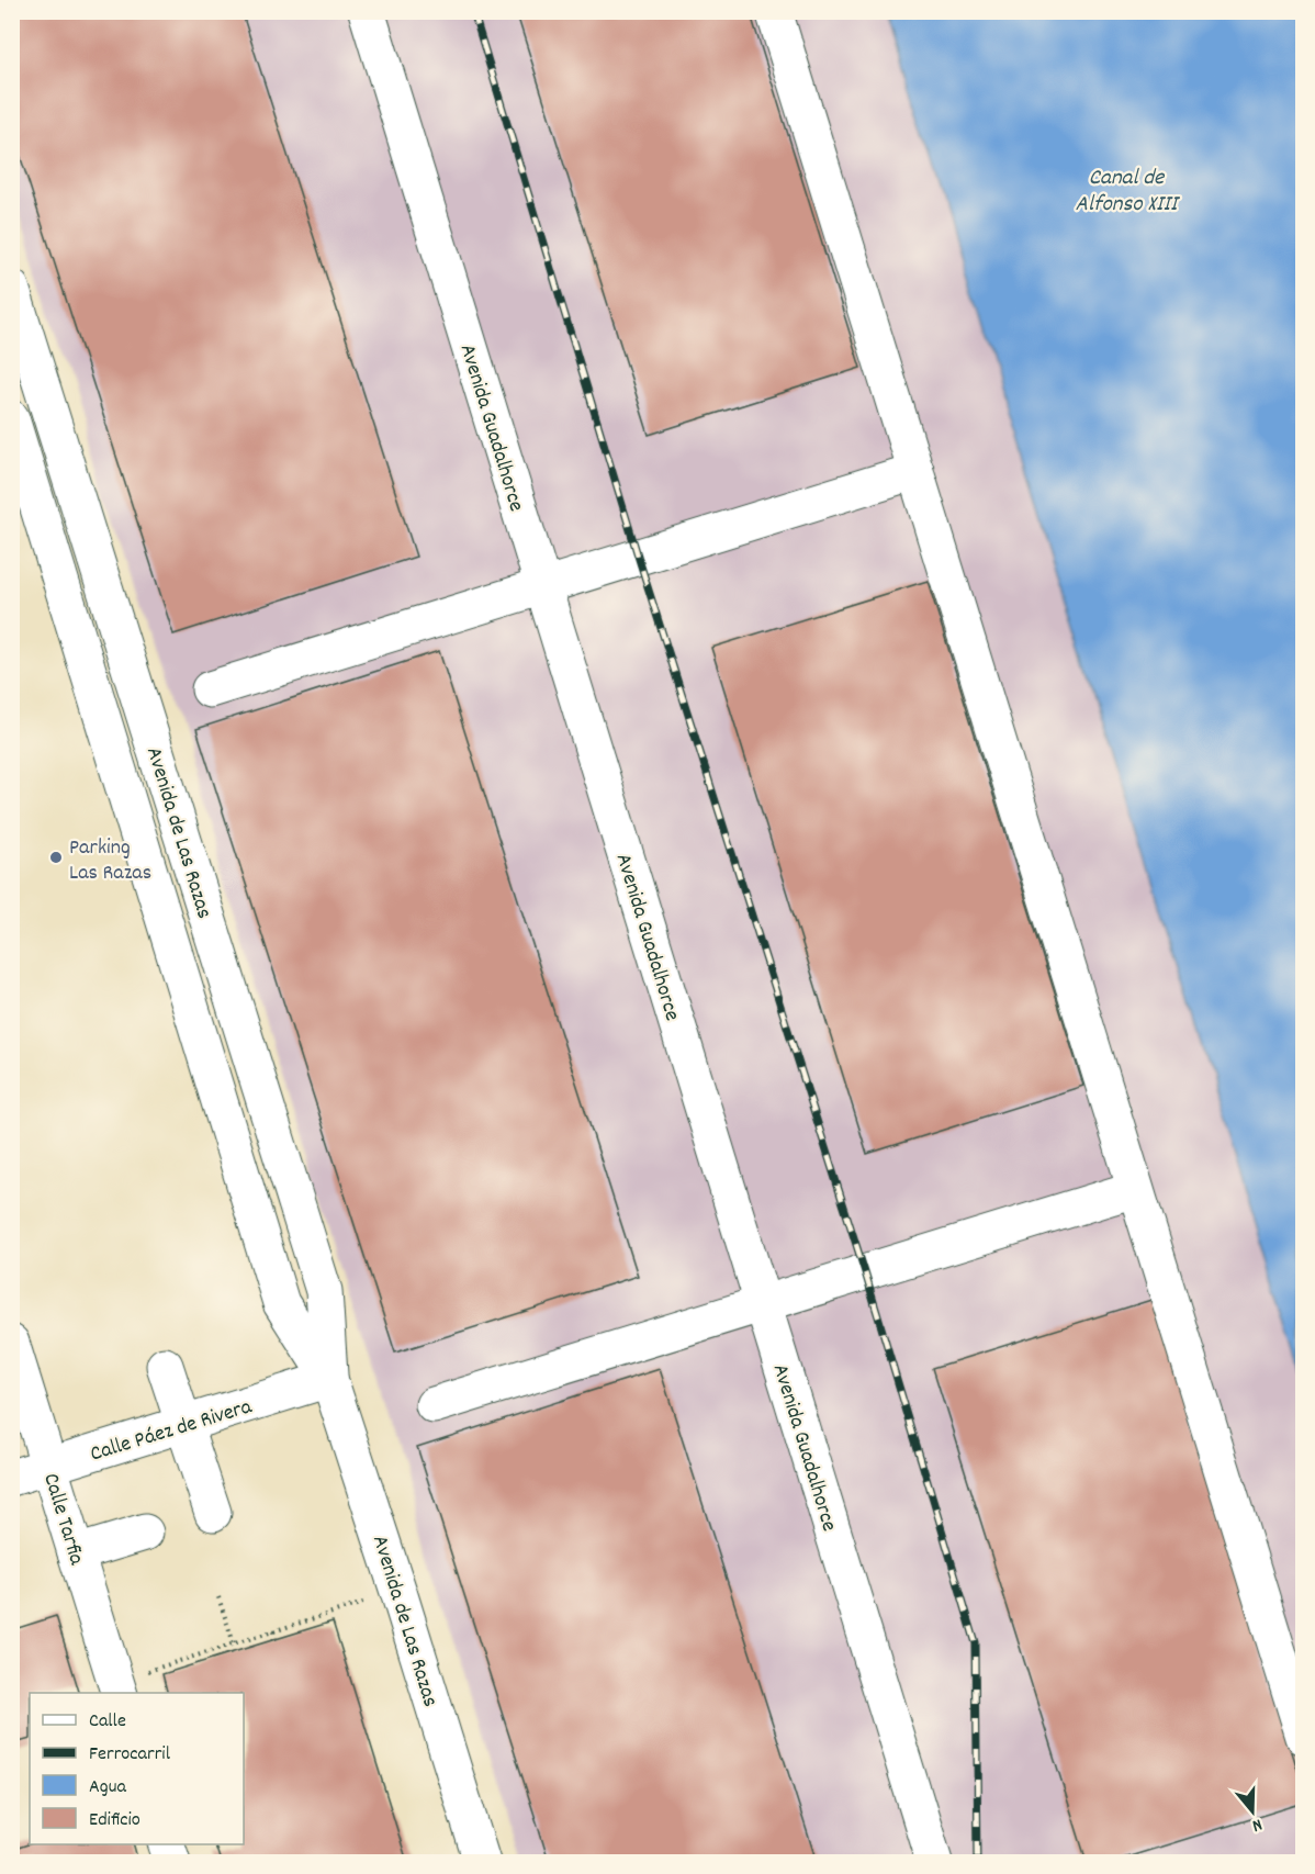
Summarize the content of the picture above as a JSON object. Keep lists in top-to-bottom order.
{
  "streets": {
    "main road": [
      "Avenida Guadalhorce",
      "Avenida de Las Razas",
      "Calle Páez de Rivera",
      "Calle Tarfia"
    ]
  },
  "crossings": [
    ["Avenida de Las Razas", "Calle Páez de Rivera"],
    ["Calle Páez de Rivera", "Calle Tarfia"]
  ],
  "water": ["Canal de Alfonso XIII"],
  "places": ["Parking Las Razas"],
  "legend": [
    "Calle",
    "Ferrocarril",
    "Agua",
    "Edificio"
  ],
  "north": "bottom"
}
